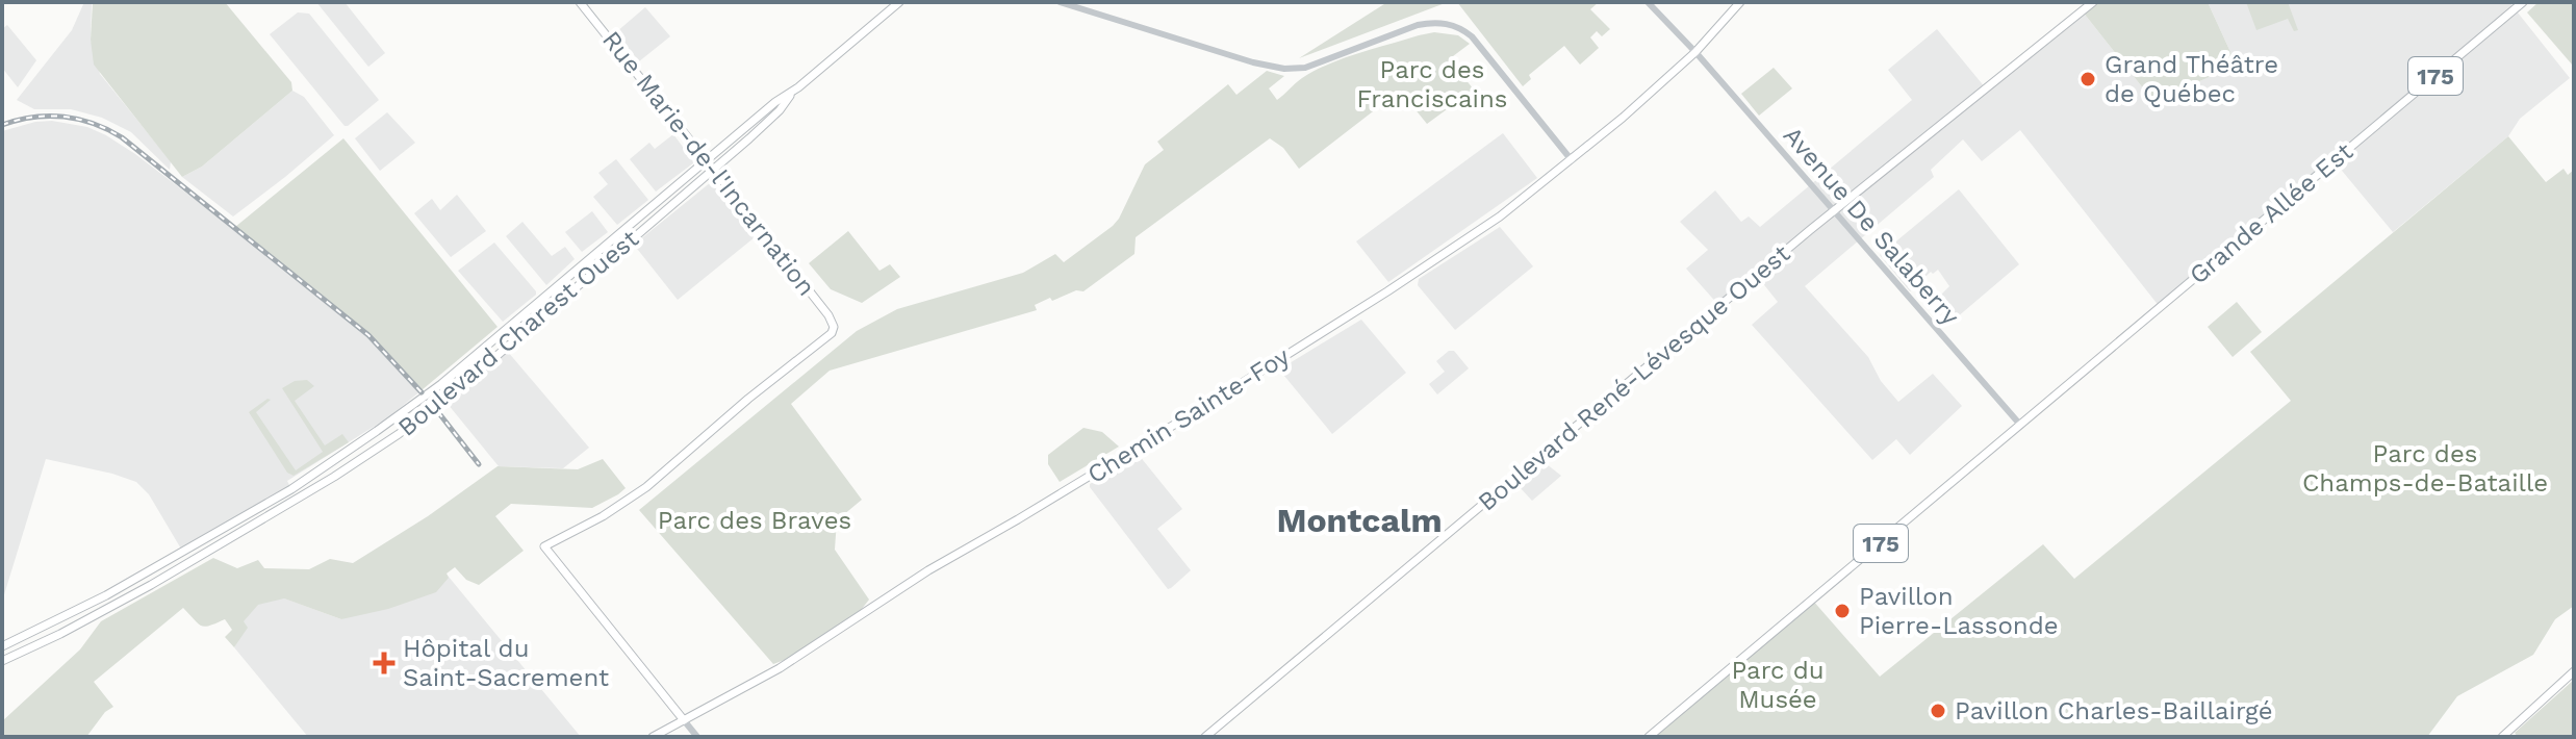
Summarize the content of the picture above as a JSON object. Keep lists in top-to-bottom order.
{
  "streets": {
    "main road": [
      "175",
      "Rue Marie-de-l'Incarnation",
      "Grande Allée Est",
      "Boulevard Charest Ouest",
      "Boulevard René-Lévesque Ouest",
      "Chemin Sainte-Foy"
    ],
    "street": ["Avenue De Salaberry"]
  },
  "crossings": [
    ["175", "Grande Allée Est"],
    ["175", "Avenue De Salaberry"],
    ["Rue Marie-de-l'Incarnation", "Boulevard Charest Ouest"],
    ["Rue Marie-de-l'Incarnation", "Chemin Sainte-Foy"],
    ["Grande Allée Est", "Avenue De Salaberry"],
    ["Avenue De Salaberry", "Boulevard René-Lévesque Ouest"],
    ["Avenue De Salaberry", "Chemin Sainte-Foy"]
  ],
  "districts": ["Montcalm"],
  "parks": [
    "Parc des Franciscains",
    "Parc des Champs-de-Bataille",
    "Parc des Braves",
    "Parc du Musée"
  ],
  "places": {
    "other": ["Grand Théâtre de Québec", "Pavillon Pierre-Lassonde", "Pavillon Charles-Baillairgé"],
    "health": ["Hôpital du Saint-Sacrement"]
  }
}
